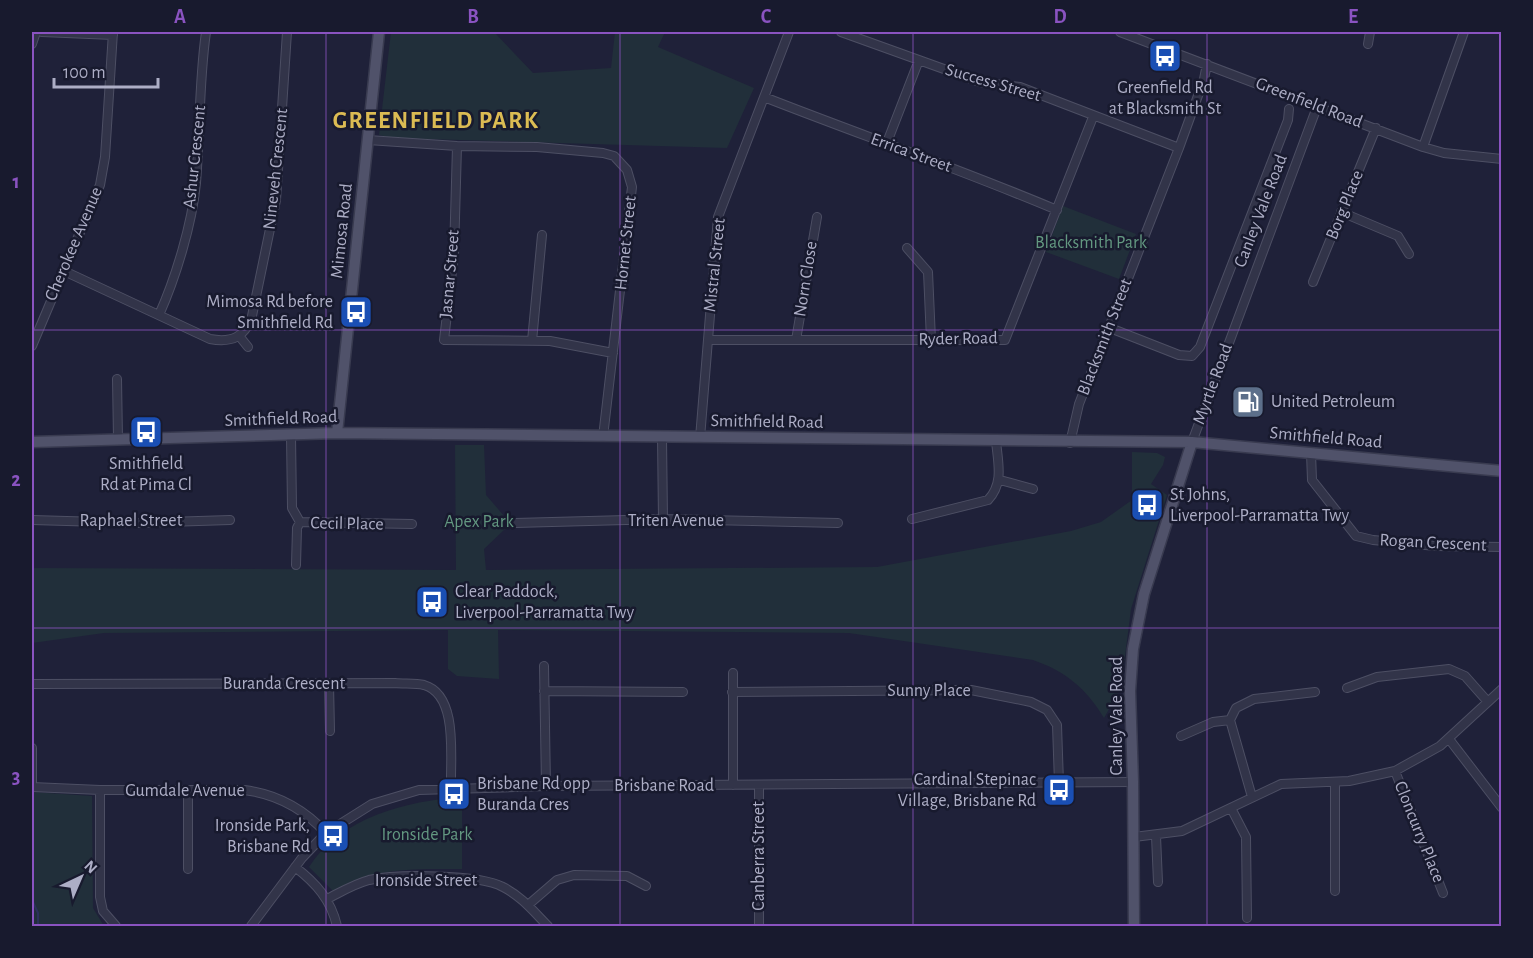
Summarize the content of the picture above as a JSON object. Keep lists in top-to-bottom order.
{
  "streets": {
    "main road": ["Canley Vale Road", "Mimosa Road", "Smithfield Road"],
    "street": [
      "Success Street",
      "Greenfield Road",
      "Errica Street",
      "Ashur Crescent",
      "Nineveh Crescent",
      "Borg Place",
      "Hornet Street",
      "Cherokee Avenue",
      "Mistral Street",
      "Jasnar Street",
      "Norn Close",
      "Blacksmith Street",
      "Ryder Road",
      "Myrtle Road",
      "Raphael Street",
      "Triten Avenue",
      "Cecil Place",
      "Rogan Crescent",
      "Buranda Crescent",
      "Sunny Place",
      "Brisbane Road",
      "Gumdale Avenue",
      "Cloncurry Place",
      "Canberra Street",
      "Ironside Street"
    ]
  },
  "crossings": [
    ["Success Street", "Blacksmith Street"],
    ["Success Street", "Ryder Road"],
    ["Greenfield Road", "Borg Place"],
    ["Greenfield Road", "Canley Vale Road"],
    ["Greenfield Road", "Blacksmith Street"],
    ["Errica Street", "Mistral Street"],
    ["Errica Street", "Ryder Road"],
    ["Canley Vale Road", "Myrtle Road"],
    ["Canley Vale Road", "Smithfield Road"],
    ["Canley Vale Road", "Brisbane Road"],
    ["Mimosa Road", "Hornet Street"],
    ["Mimosa Road", "Smithfield Road"],
    ["Hornet Street", "Jasnar Street"],
    ["Hornet Street", "Smithfield Road"],
    ["Mistral Street", "Ryder Road"],
    ["Mistral Street", "Smithfield Road"],
    ["Norn Close", "Ryder Road"],
    ["Blacksmith Street", "Smithfield Road"],
    ["Myrtle Road", "Smithfield Road"],
    ["Smithfield Road", "Cecil Place"],
    ["Smithfield Road", "Rogan Crescent"],
    ["Buranda Crescent", "Brisbane Road"],
    ["Sunny Place", "Brisbane Road"],
    ["Brisbane Road", "Gumdale Avenue"],
    ["Brisbane Road", "Canberra Street"]
  ],
  "districts": ["GREENFIELD PARK"],
  "parks": ["Blacksmith Park", "Apex Park", "Ironside Park"],
  "places": {
    "bus stop": [
      "Greenfield Rd at Blacksmith St",
      "Mimosa Rd before Smithfield Rd",
      "Smithfield Rd at Pima Cl",
      "St Johns, Liverpool-Parramatta Twy",
      "Clear Paddock, Liverpool-Parramatta Twy",
      "Cardinal Stepinac Village, Brisbane Rd",
      "Brisbane Rd opp Buranda Cres",
      "Ironside Park, Brisbane Rd"
    ],
    "fuel station": ["United Petroleum"]
  },
  "scale_bar": "100 m",
  "north": "top right",
  "grid": {
    "columns": [
      "A",
      "B",
      "C",
      "D",
      "E"
    ],
    "rows": ["1", "2", "3"]
  }
}
